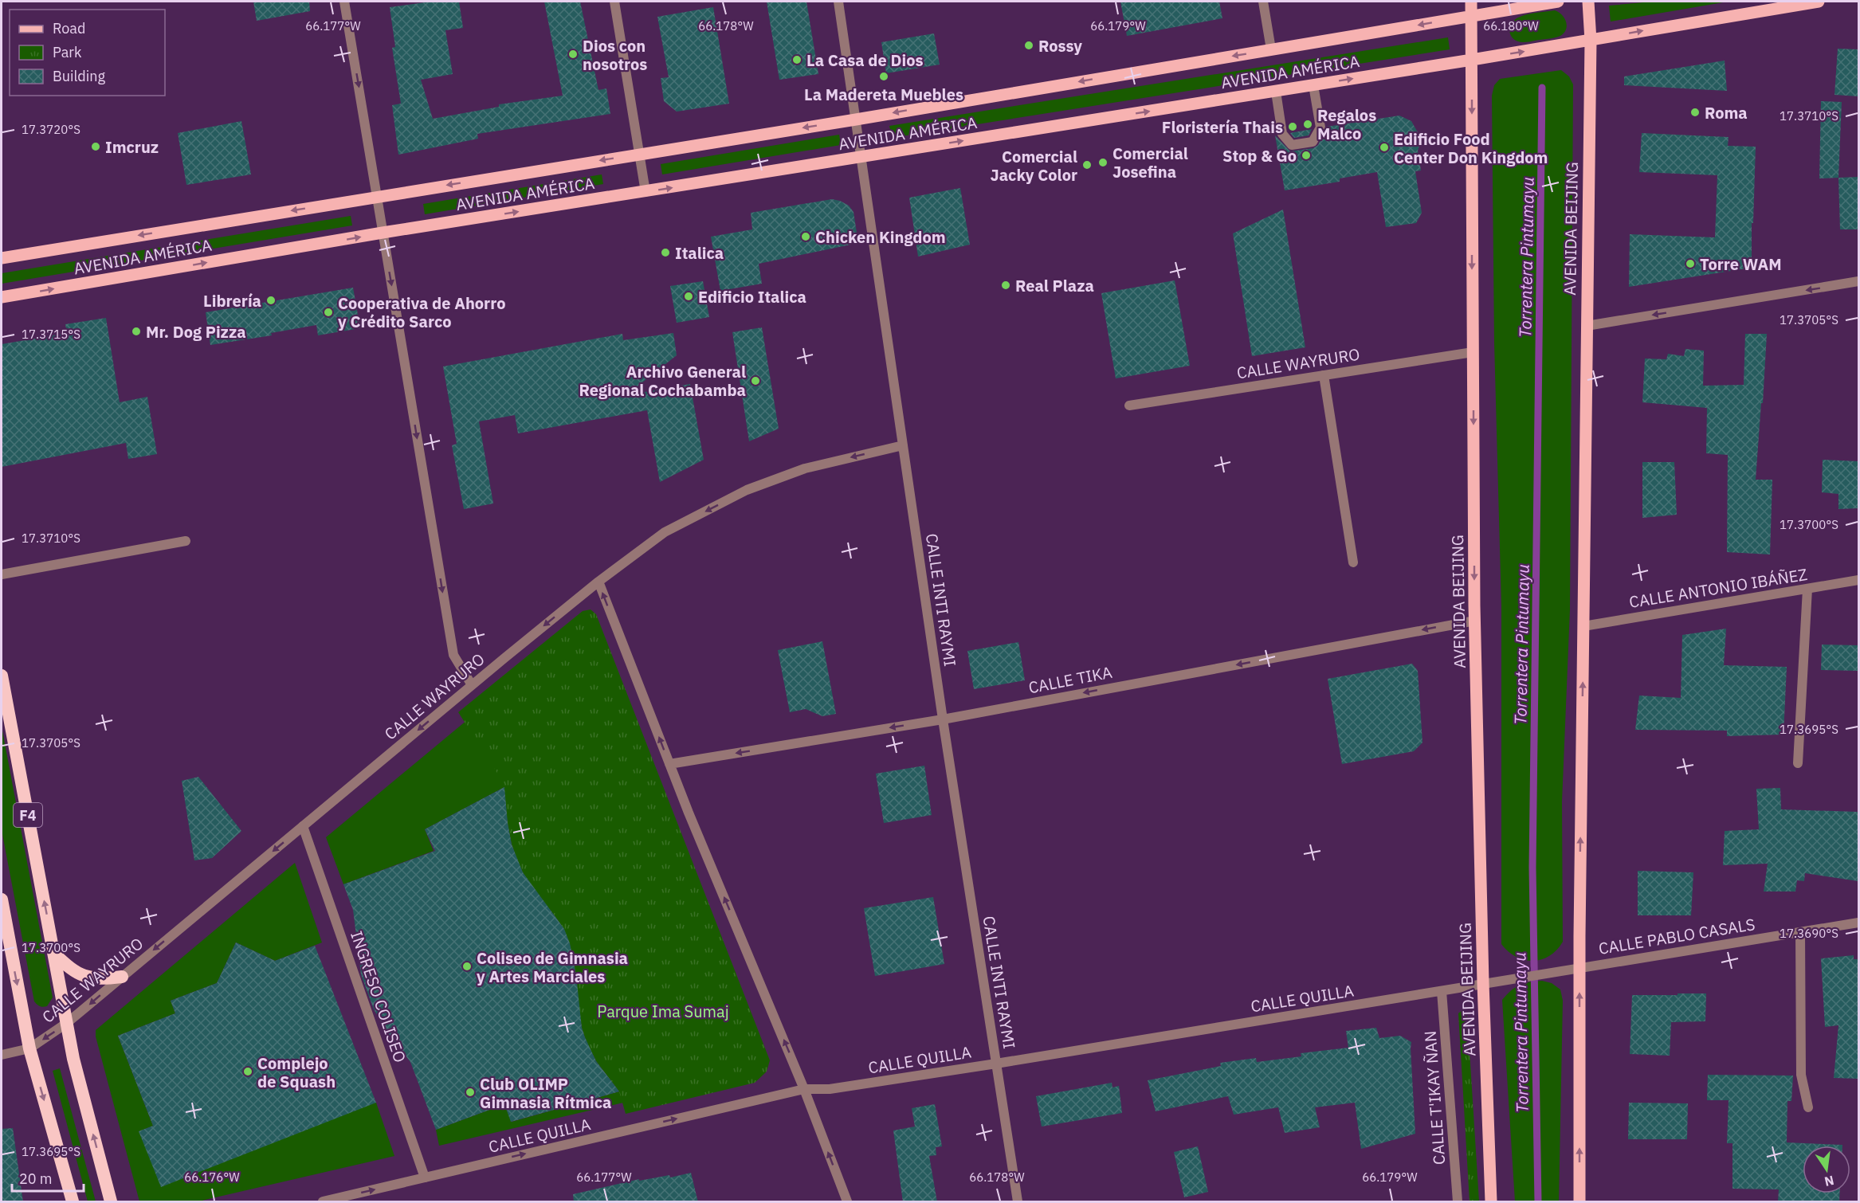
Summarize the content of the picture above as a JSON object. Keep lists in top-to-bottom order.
{
  "streets": {
    "highway": ["F4"],
    "main road": ["AVENIDA AMÉRICA", "AVENIDA BEIJING"],
    "street": [
      "CALLE WAYRURO",
      "CALLE ANTONIO IBÁÑEZ",
      "CALLE INTI RAYMI",
      "CALLE TIKA",
      "CALLE PABLO CASALS",
      "INGRESO COLISEO",
      "CALLE QUILLA",
      "CALLE T'IKAY ÑAN"
    ]
  },
  "crossings": [
    ["AVENIDA AMÉRICA", "AVENIDA BEIJING"],
    ["AVENIDA AMÉRICA", "CALLE INTI RAYMI"],
    ["AVENIDA BEIJING", "CALLE WAYRURO"],
    ["AVENIDA BEIJING", "CALLE ANTONIO IBÁÑEZ"],
    ["AVENIDA BEIJING", "CALLE TIKA"],
    ["AVENIDA BEIJING", "CALLE PABLO CASALS"],
    ["AVENIDA BEIJING", "CALLE QUILLA"],
    ["CALLE WAYRURO", "CALLE INTI RAYMI"],
    ["CALLE WAYRURO", "F4"],
    ["CALLE WAYRURO", "INGRESO COLISEO"],
    ["CALLE INTI RAYMI", "CALLE TIKA"],
    ["CALLE INTI RAYMI", "CALLE QUILLA"],
    ["CALLE PABLO CASALS", "CALLE QUILLA"],
    ["INGRESO COLISEO", "CALLE QUILLA"],
    ["CALLE QUILLA", "CALLE T'IKAY ÑAN"]
  ],
  "one_way": ["CALLE WAYRURO", "CALLE TIKA", "CALLE QUILLA"],
  "water": ["Torrentera Pintumayu"],
  "parks": ["Parque Ima Sumaj"],
  "places": [
    "Rossy",
    "Dios con nosotros",
    "La Casa de Dios",
    "La Madereta Muebles",
    "Roma",
    "Regalos Malco",
    "Floristería Thais",
    "Imcruz",
    "Edificio Food Center Don Kingdom",
    "Stop & Go",
    "Comercial Josefina",
    "Comercial Jacky Color",
    "Chicken Kingdom",
    "Italica",
    "Torre WAM",
    "Real Plaza",
    "Edificio Italica",
    "Librería",
    "Cooperativa de Ahorro y Crédito Sarco",
    "Mr. Dog Pizza",
    "Archivo General Regional Cochabamba",
    "Coliseo de Gimnasia y Artes Marciales",
    "Complejo de Squash",
    "Club OLIMP Gimnasia Rítmica"
  ],
  "legend": ["Road", "Park", "Building"],
  "scale_bar": "20 m",
  "north": "bottom",
  "coordinates": [
    "66.177°W",
    "66.178°W",
    "66.179°W",
    "66.180°W",
    "17.3710°S",
    "17.3720°S",
    "17.3705°S",
    "17.3715°S",
    "17.3700°S",
    "17.3695°S",
    "17.3690°S",
    "66.176°W"
  ]
}
